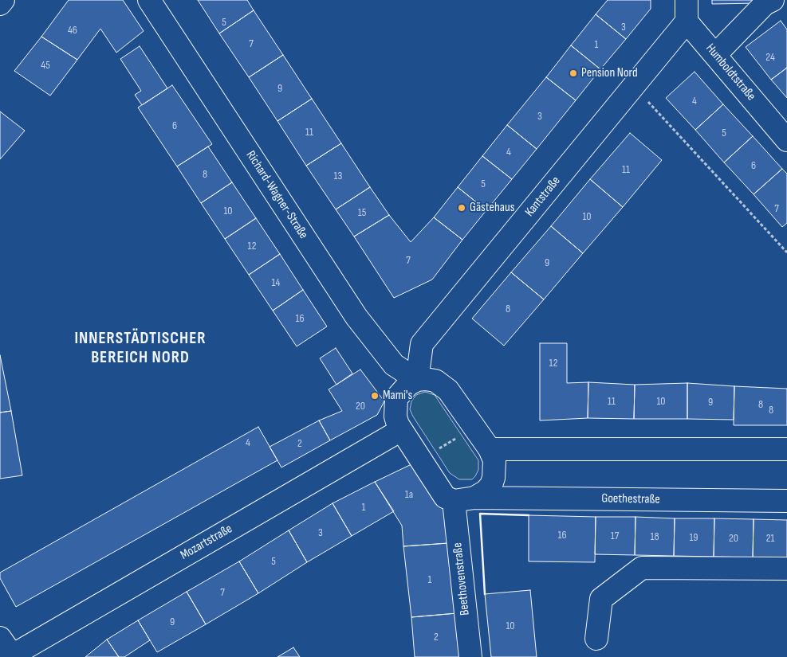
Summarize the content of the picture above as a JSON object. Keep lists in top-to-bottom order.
{
  "streets": {
    "street": [
      "Humboldtstraße",
      "Richard-Wagner-Straße",
      "Kantstraße",
      "Goethestraße",
      "Mozartstraße",
      "Beethovenstraße"
    ]
  },
  "crossings": [
    ["Humboldtstraße", "Kantstraße"],
    ["Richard-Wagner-Straße", "Kantstraße"],
    ["Richard-Wagner-Straße", "Goethestraße"],
    ["Richard-Wagner-Straße", "Beethovenstraße"],
    ["Goethestraße", "Beethovenstraße"]
  ],
  "districts": ["INNERSTÄDTISCHER BEREICH NORD"],
  "places": ["Pension Nord", "Gästehaus", "Mami's"],
  "house_numbers": [
    "5",
    "3",
    "46",
    "7",
    "1",
    "24",
    "45",
    "9",
    "4",
    "3",
    "6",
    "11",
    "5",
    "4",
    "6",
    "11",
    "8",
    "13",
    "5",
    "7",
    "10",
    "15",
    "10",
    "12",
    "7",
    "9",
    "14",
    "8",
    "16",
    "12",
    "11",
    "10",
    "9",
    "8",
    "20",
    "8",
    "4",
    "2",
    "1a",
    "1",
    "3",
    "16",
    "17",
    "18",
    "19",
    "20",
    "21",
    "5",
    "1",
    "7",
    "9",
    "10",
    "2"
  ]
}
